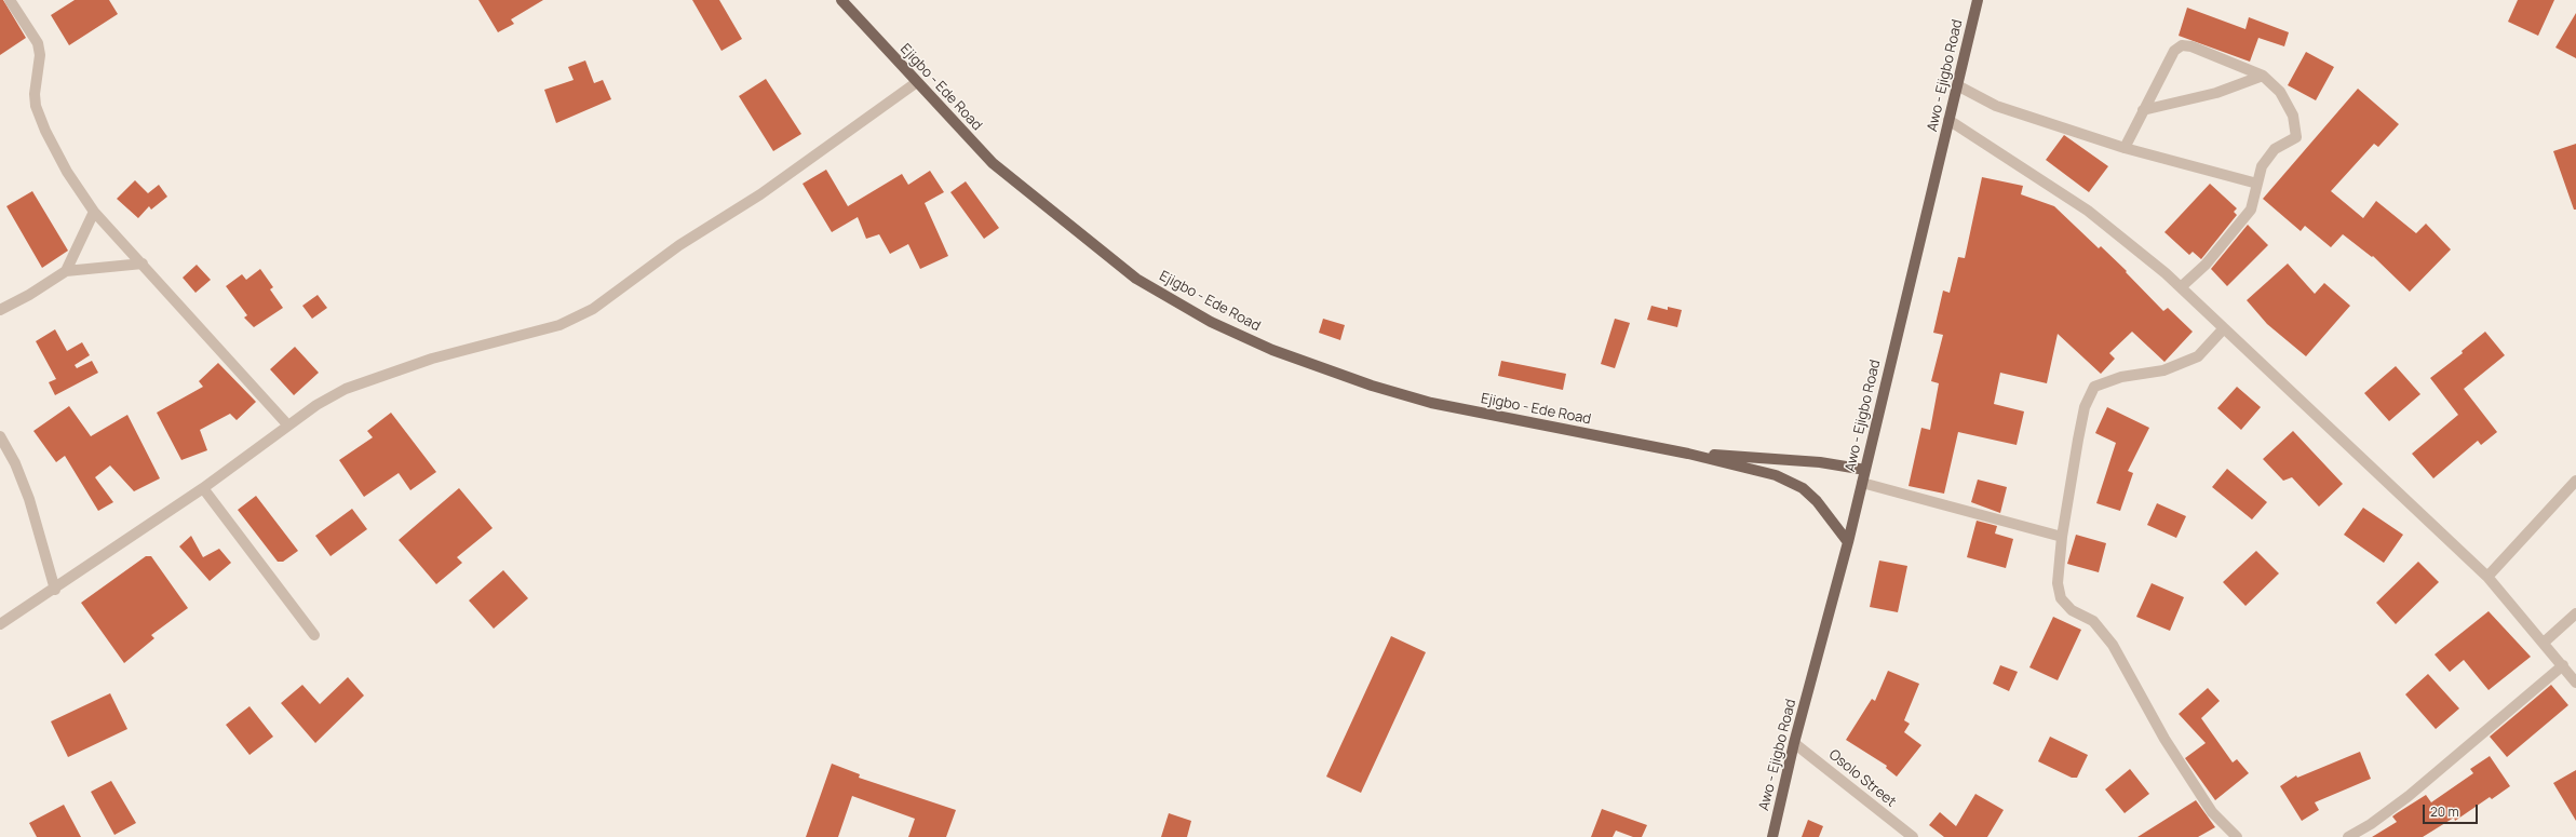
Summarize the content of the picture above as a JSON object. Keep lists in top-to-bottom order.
{
  "streets": {
    "main road": ["Awo - Ejigbo Road", "Ejigbo - Ede Road"],
    "street": ["Osolo Street"]
  },
  "crossings": [
    ["Awo - Ejigbo Road", "Ejigbo - Ede Road"],
    ["Awo - Ejigbo Road", "Osolo Street"]
  ],
  "scale_bar": "20 m"
}
